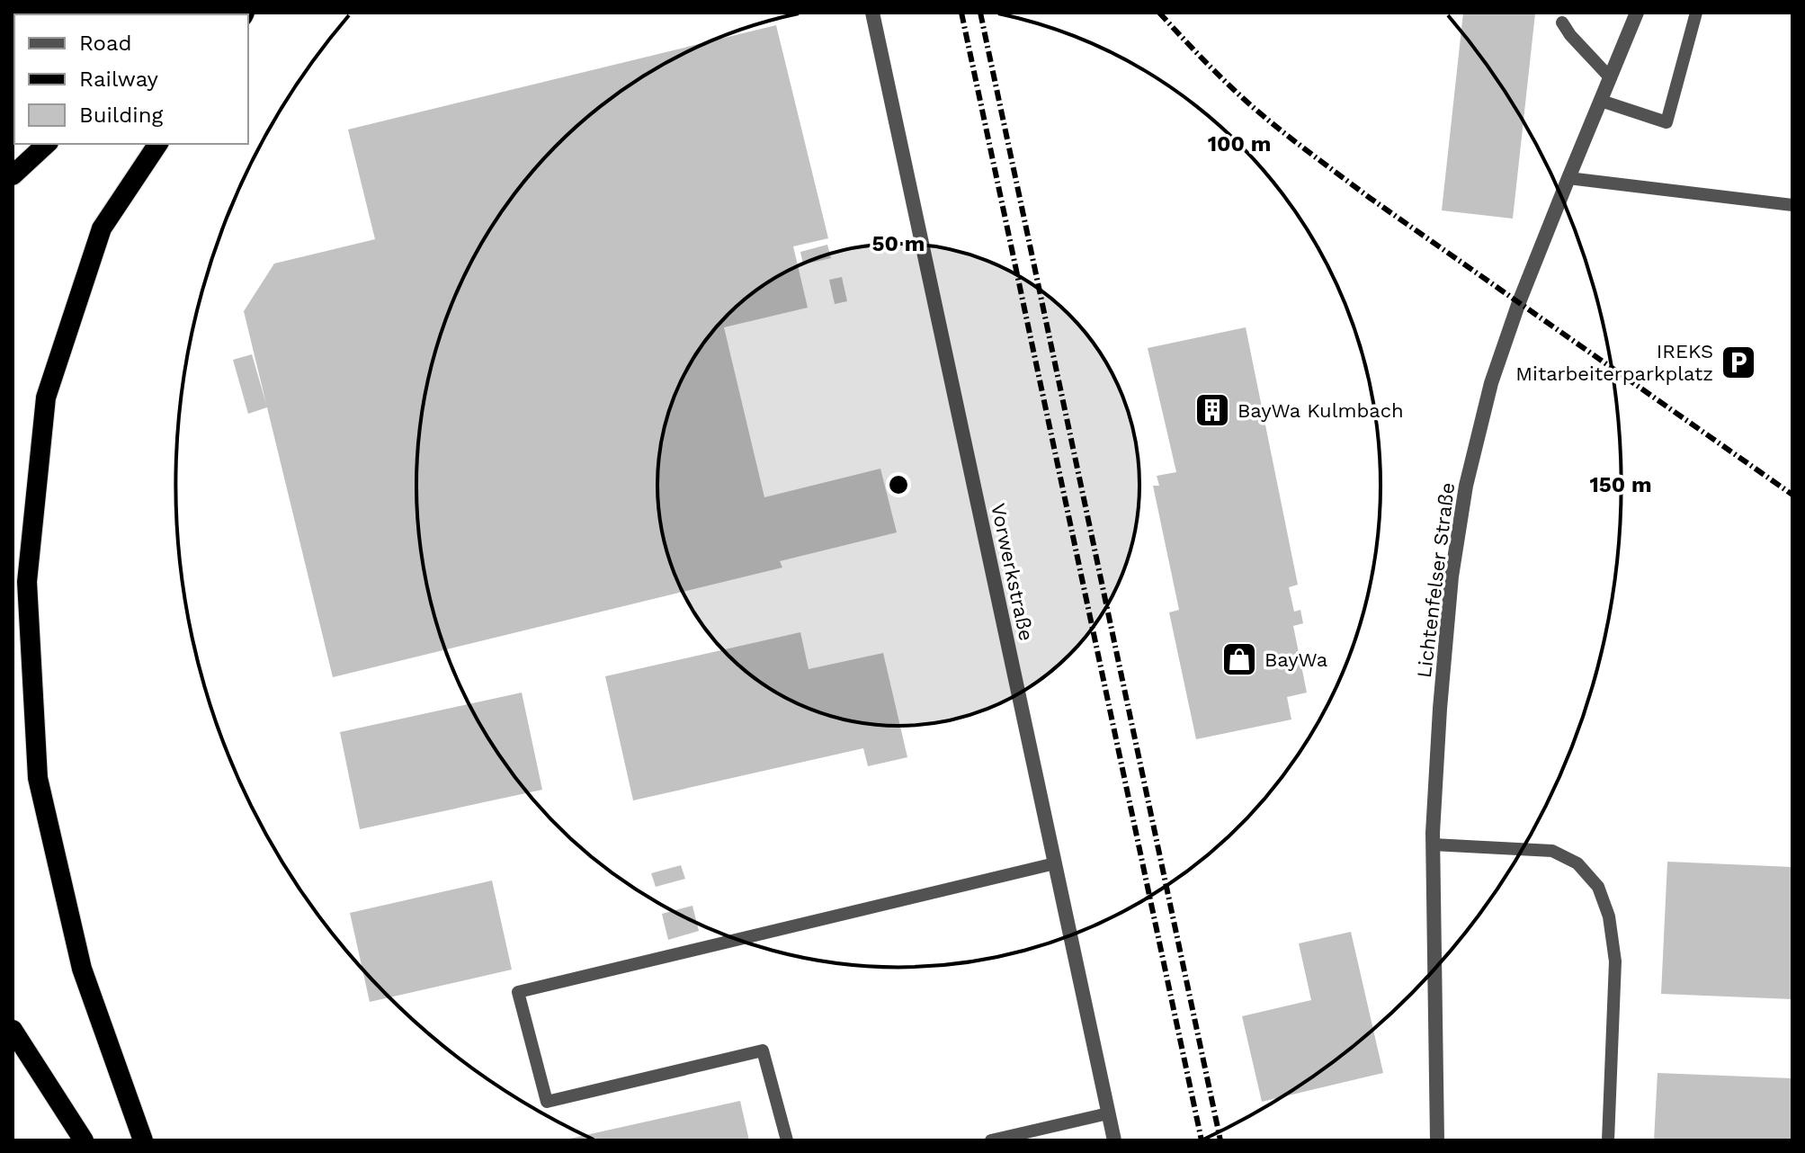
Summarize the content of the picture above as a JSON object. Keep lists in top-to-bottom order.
{
  "streets": {
    "street": ["Vorwerkstraße", "Lichtenfelser Straße"]
  },
  "places": {
    "parking": ["IREKS Mitarbeiterparkplatz"],
    "building": ["BayWa Kulmbach"],
    "shop": ["BayWa"]
  },
  "legend": ["Road", "Railway", "Building"],
  "rings": ["100 m", "50 m", "150 m"]
}
